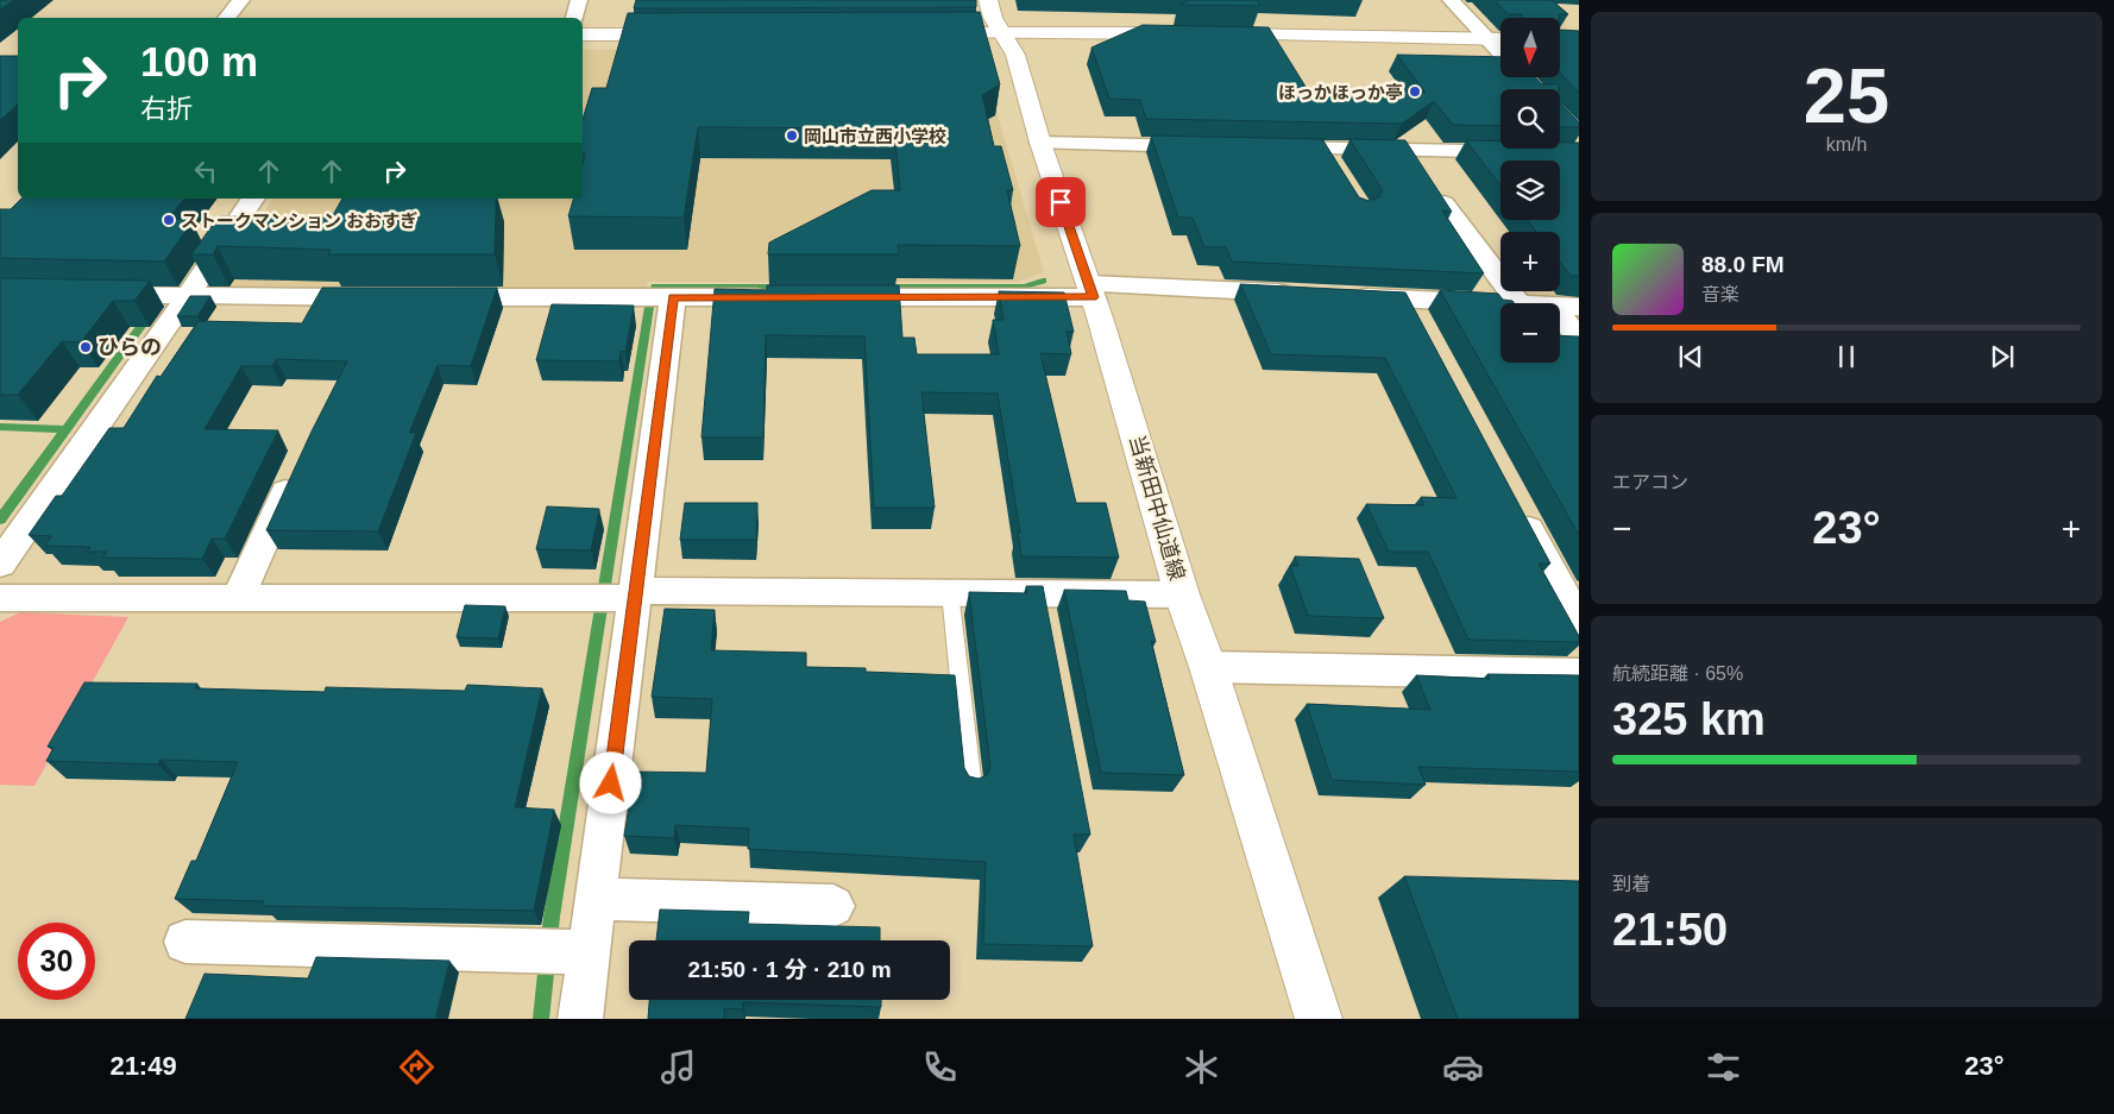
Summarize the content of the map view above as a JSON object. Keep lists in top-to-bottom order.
{
  "streets": {
    "main road": ["当新田中仙道線"]
  },
  "places": [
    "ほっかほっか亭",
    "岡山市立西小学校",
    "ストークマンション おおすぎ",
    "ひらの"
  ],
  "north": "bottom",
  "page": {
    "tile": [
      ["25", "km/h"],
      "エアコン",
      ["航続距離 · 65%", "325 km"],
      ["到着", "21:50"]
    ],
    "map_buttons": ["+", "−"],
    "turn": ["100 m", "右折"],
    "song": ["88.0 FM", "音楽"],
    "heat": ["−", "23°", "+"],
    "limit": "30",
    "trip": "21:50 · 1 分 · 210 m",
    "tabs": ["21:49", "23°"]
  }
}
